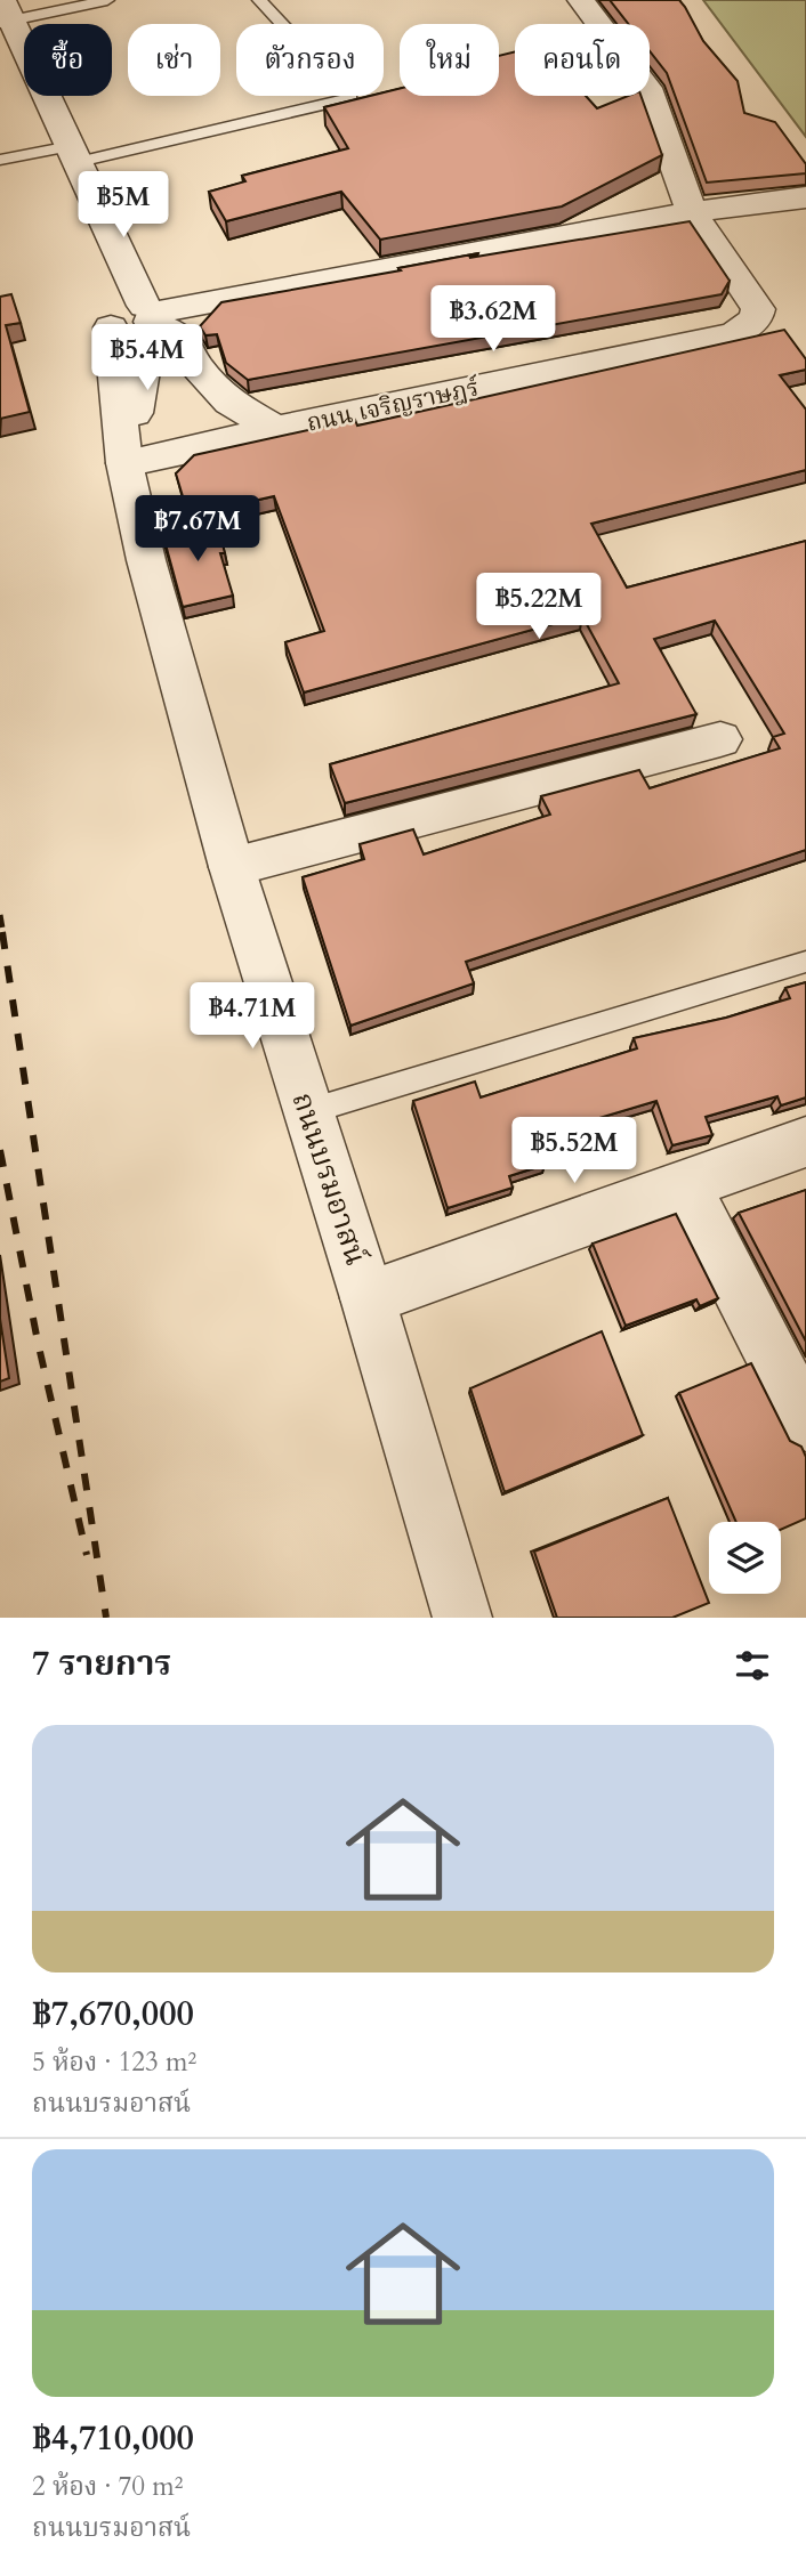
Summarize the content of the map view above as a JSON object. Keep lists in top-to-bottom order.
{
  "streets": {
    "street": ["ถนน เจริญราษฎร์", "ถนนบรมอาสน์"]
  },
  "crossings": [
    ["ถนน เจริญราษฎร์", "ถนนบรมอาสน์"]
  ],
  "page": {
    "chip": [
      "ซื้อ",
      "เช่า",
      "ตัวกรอง",
      "ใหม่",
      "คอนโด"
    ],
    "price": [
      "฿5M",
      "฿3.62M",
      "฿5.4M",
      "฿7.67M",
      "฿5.22M",
      "฿4.71M",
      "฿5.52M"
    ],
    "heading": "7 รายการ",
    "list": [
      {
        "name": "฿7,670,000",
        "note": "5 ห้อง · 123 m² · ถนนบรมอาสน์"
      },
      {
        "name": "฿4,710,000",
        "note": "2 ห้อง · 70 m² · ถนนบรมอาสน์"
      }
    ]
  }
}
